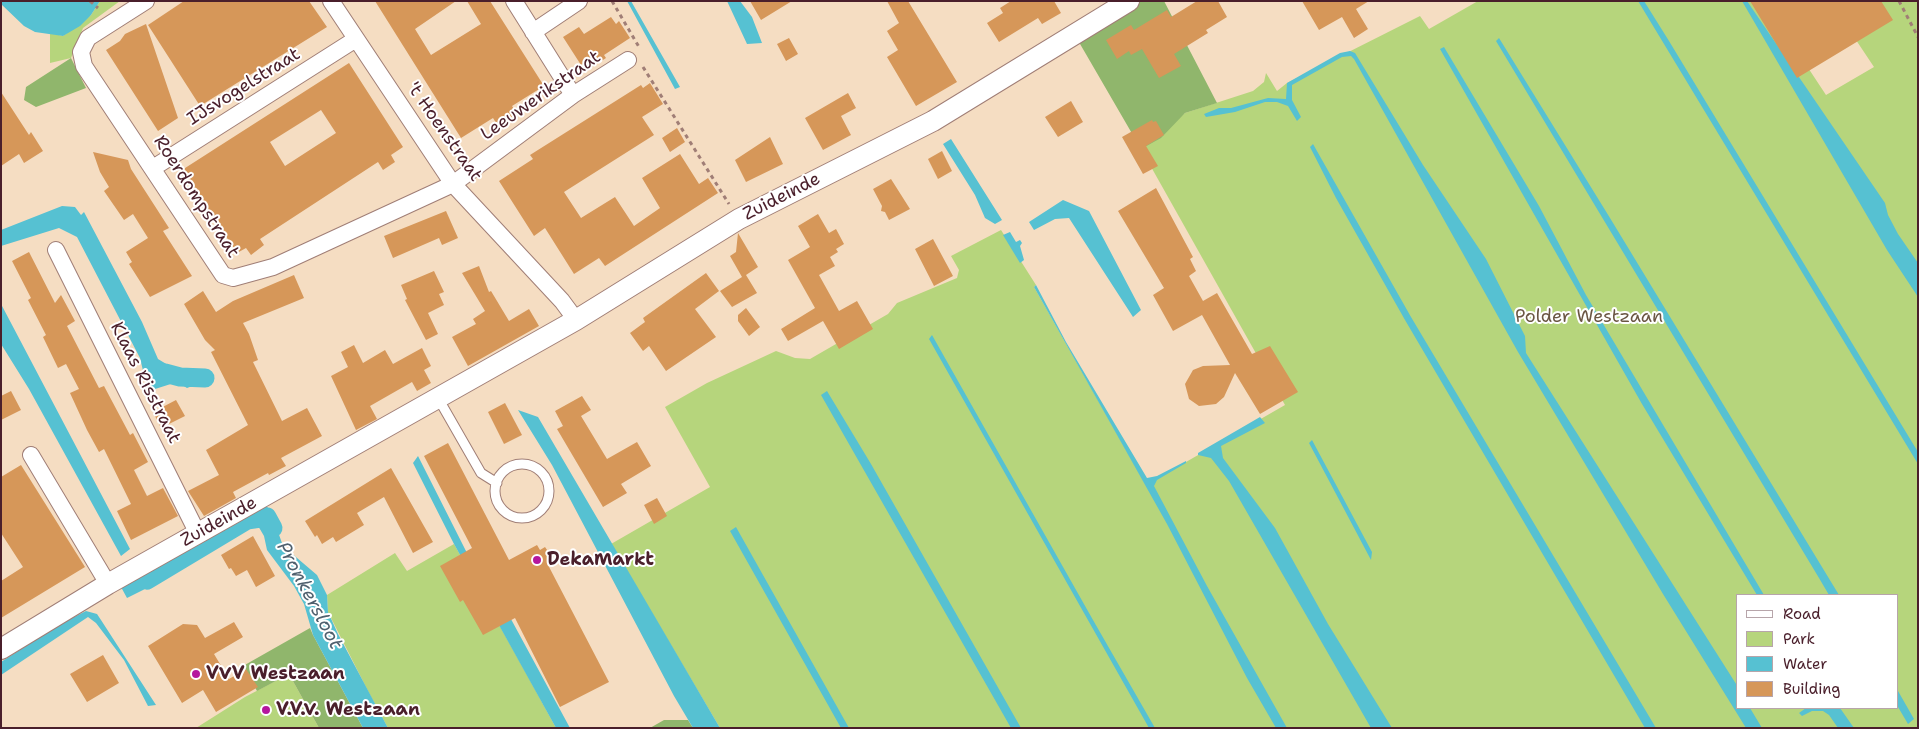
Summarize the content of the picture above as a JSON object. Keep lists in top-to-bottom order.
{
  "streets": {
    "street": [
      "IJsvogelstraat",
      "Leeuwerikstraat",
      "'t Hoenstraat",
      "Roerdompstraat",
      "Zuideinde",
      "Klaas Risstraat"
    ]
  },
  "crossings": [
    ["IJsvogelstraat", "'t Hoenstraat"],
    ["IJsvogelstraat", "Roerdompstraat"],
    ["Leeuwerikstraat", "'t Hoenstraat"],
    ["Leeuwerikstraat", "Roerdompstraat"],
    ["'t Hoenstraat", "Roerdompstraat"],
    ["'t Hoenstraat", "Zuideinde"],
    ["Zuideinde", "Klaas Risstraat"]
  ],
  "water": ["Pronkersloot"],
  "parks": ["Polder Westzaan"],
  "places": ["DekaMarkt", "VVV Westzaan", "V.V.V. Westzaan"],
  "legend": [
    "Road",
    "Park",
    "Water",
    "Building"
  ]
}
